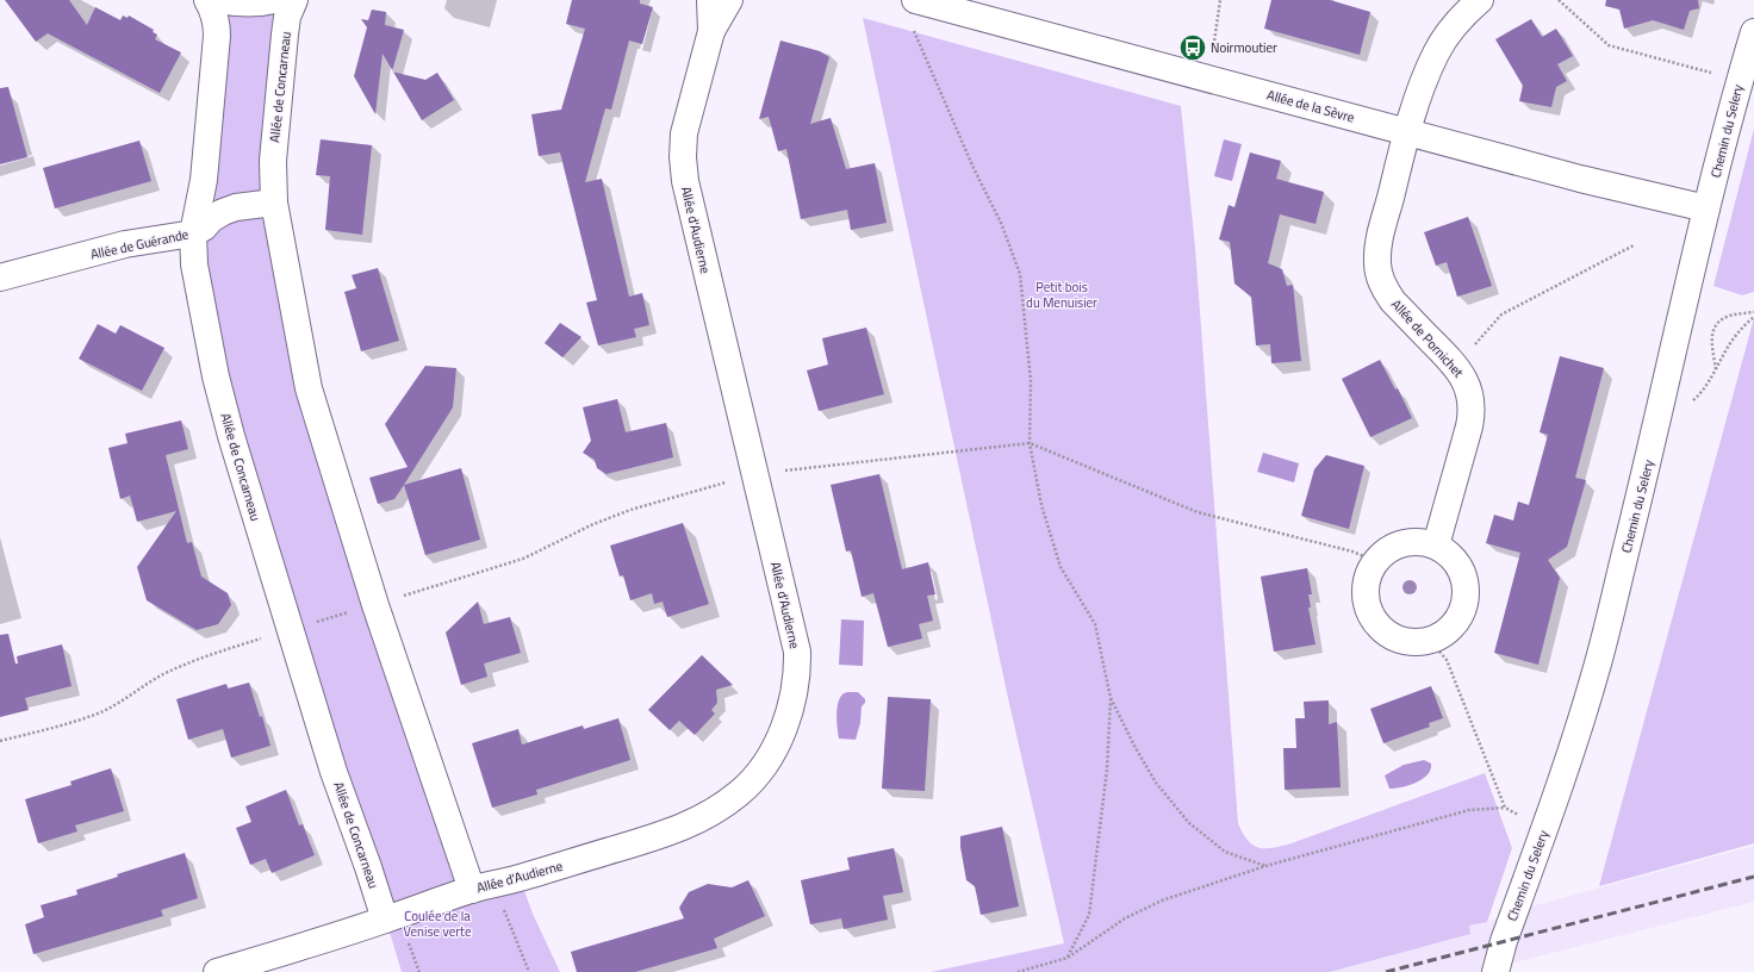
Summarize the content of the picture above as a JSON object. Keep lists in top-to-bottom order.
{
  "streets": {
    "street": [
      "Allée de Concarneau",
      "Allée de la Sèvre",
      "Chemin du Selery",
      "Allée d'Audierne",
      "Allée de Guérande",
      "Allée de Pornichet"
    ]
  },
  "crossings": [
    ["Allée de Concarneau", "Allée d'Audierne"],
    ["Allée de Concarneau", "Allée de Guérande"],
    ["Allée de la Sèvre", "Chemin du Selery"],
    ["Allée de la Sèvre", "Allée de Pornichet"]
  ],
  "parks": ["Petit bois du Menuisier", "Coulée de la Venise verte"],
  "places": {
    "bus stop": ["Noirmoutier"]
  }
}
